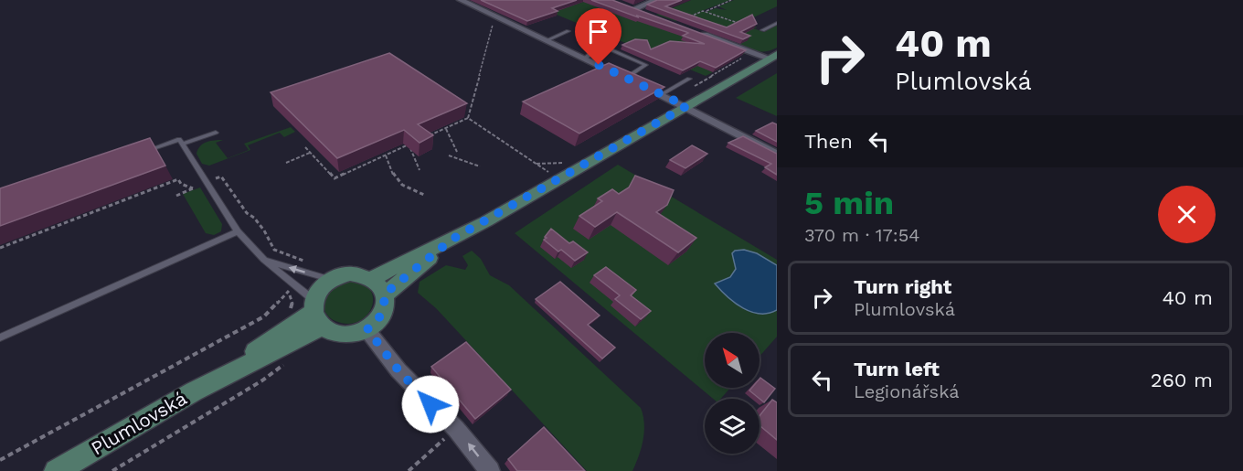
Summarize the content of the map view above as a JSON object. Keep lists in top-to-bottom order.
{
  "streets": {
    "main road": ["Plumlovská"]
  },
  "north": "top left",
  "page": {
    "turn": ["40 m", "Plumlovská"],
    "then": "Then",
    "heading": ["5 min", "370 m · 17:54"],
    "list": [
      {
        "name": "Turn right",
        "note": "Plumlovská",
        "value": "40 m"
      },
      {
        "name": "Turn left",
        "note": "Legionářská",
        "value": "260 m"
      }
    ]
  }
}
